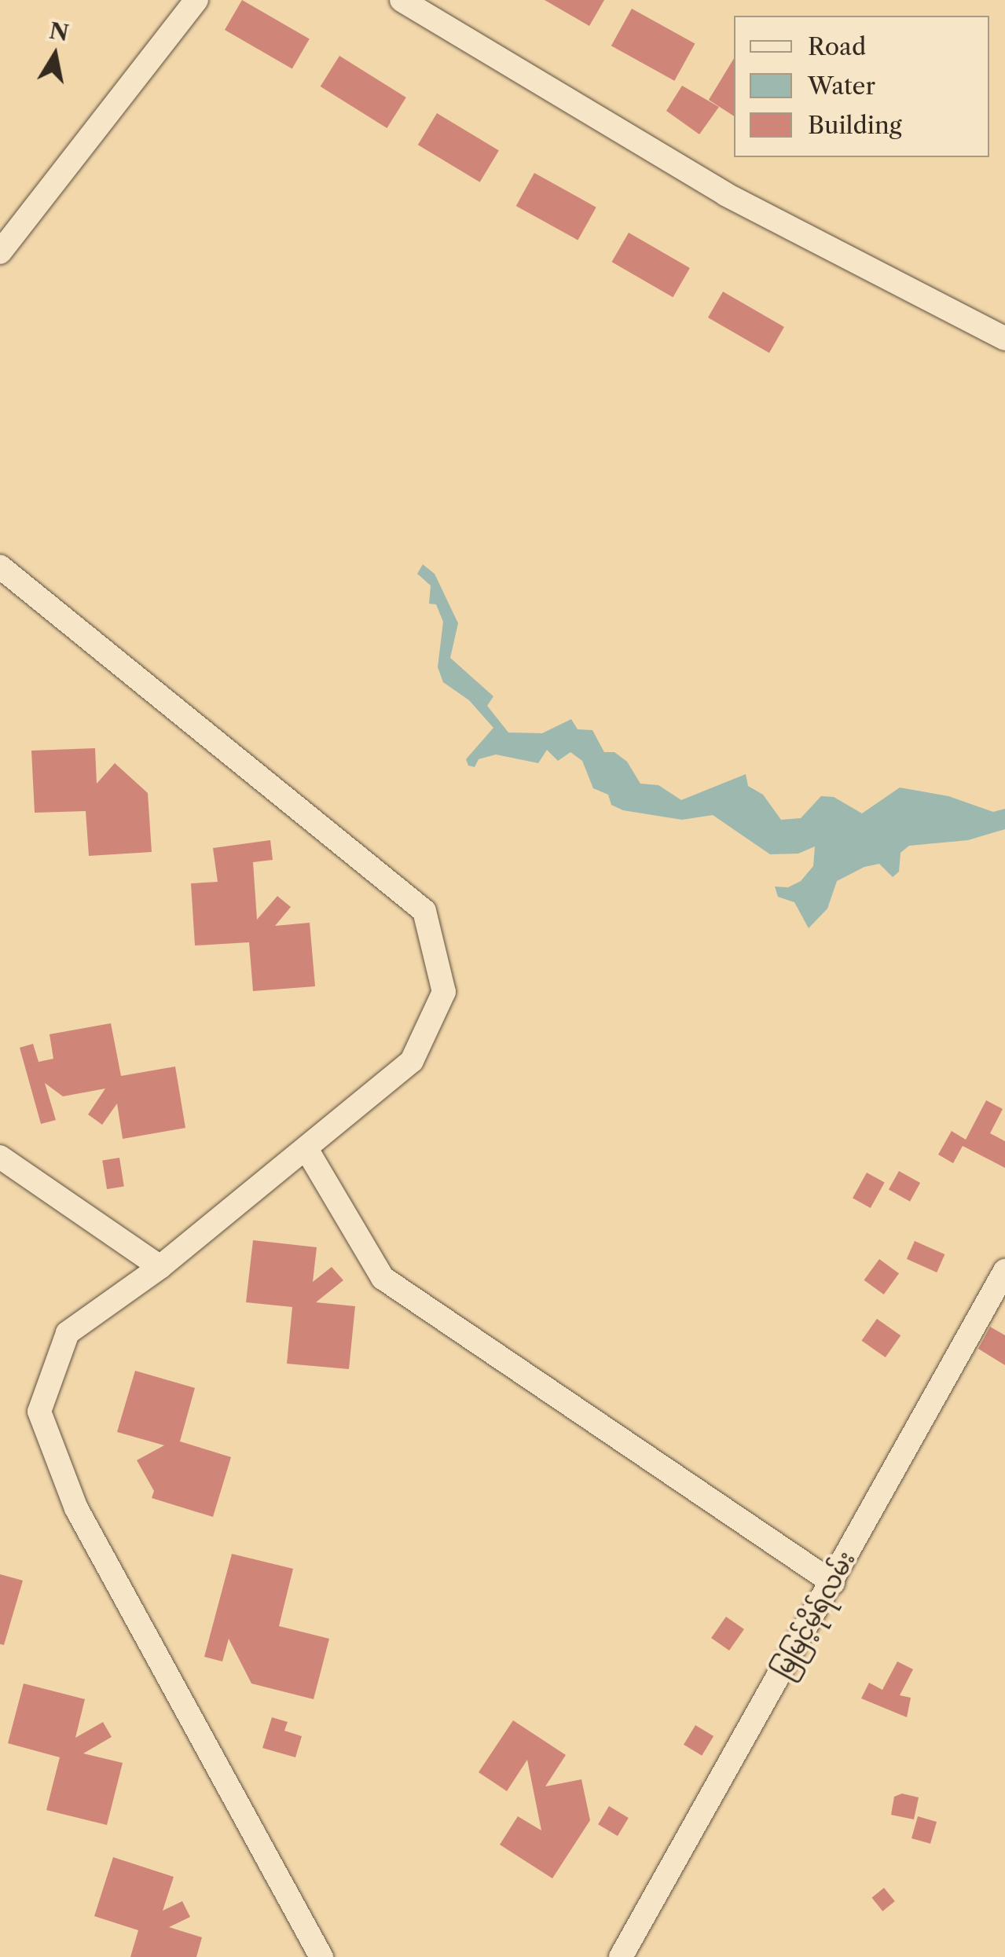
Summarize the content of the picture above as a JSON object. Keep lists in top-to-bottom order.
{
  "streets": {
    "street": ["မြမြင့်မိုရ်လမ်း"]
  },
  "legend": ["Road", "Water", "Building"],
  "north": "top"
}
